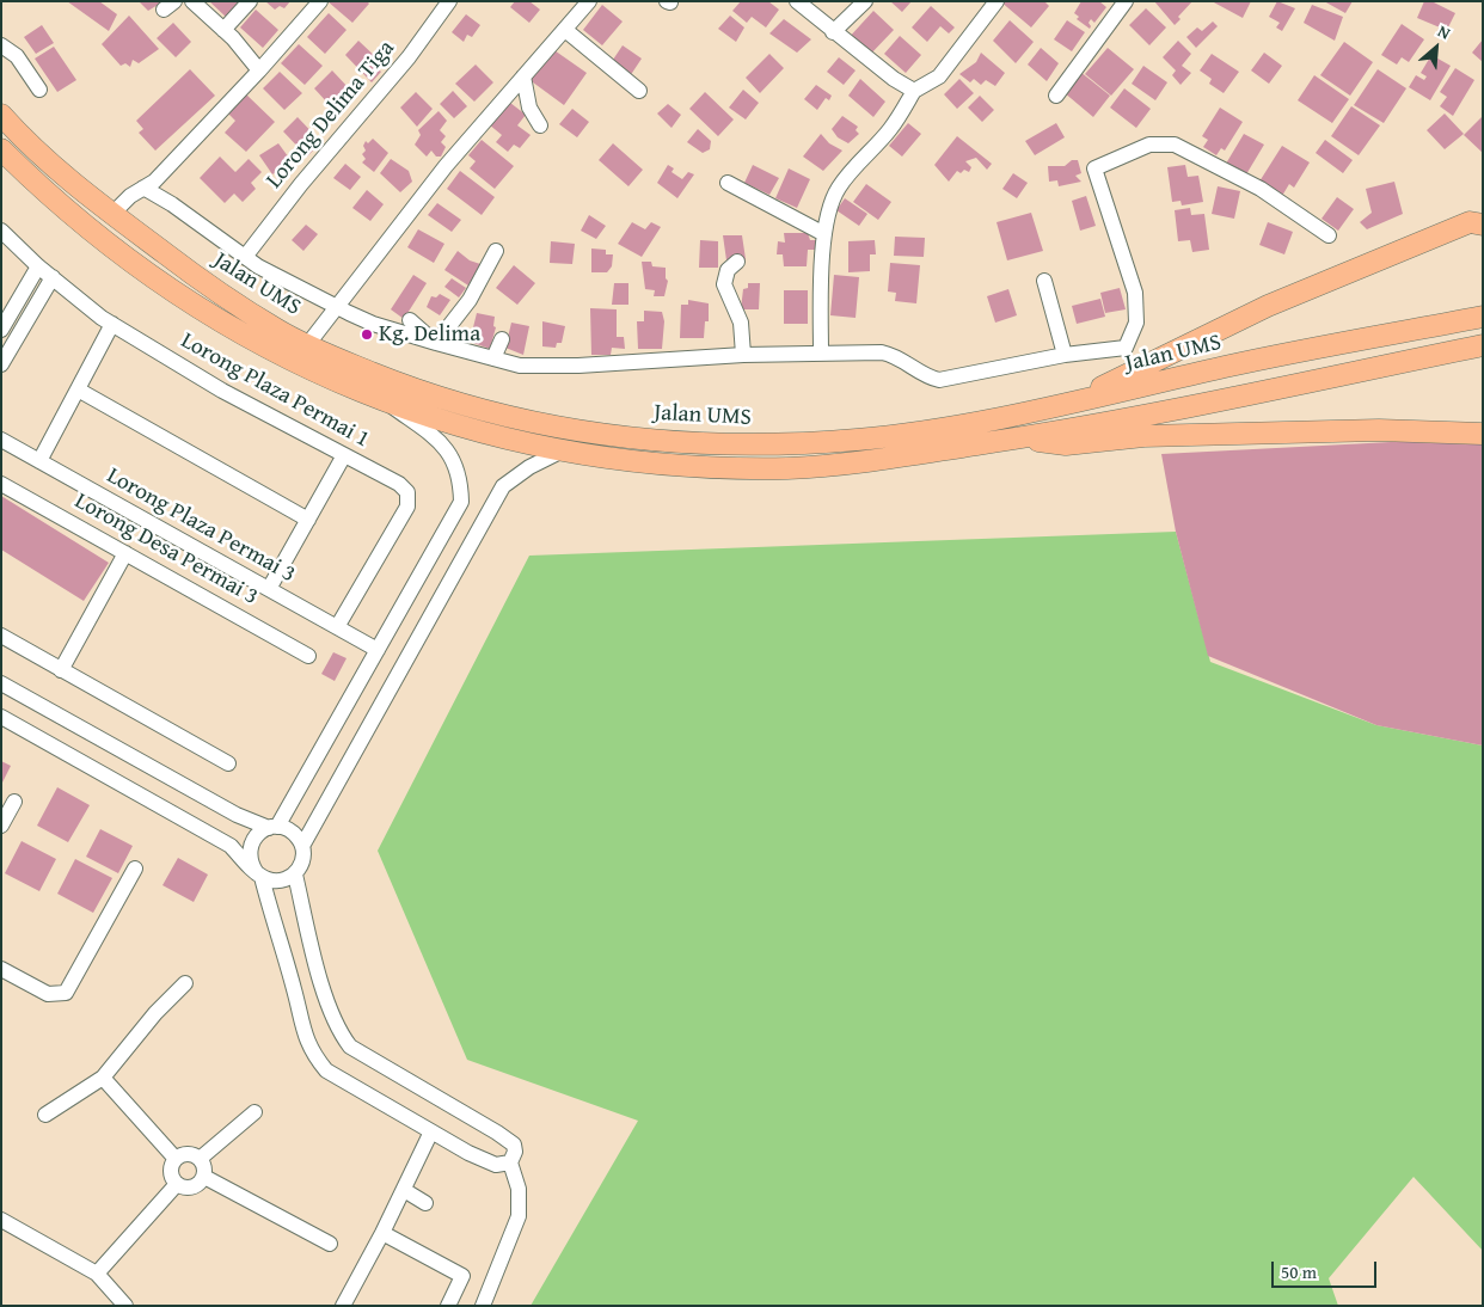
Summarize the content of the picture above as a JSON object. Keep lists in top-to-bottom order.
{
  "streets": {
    "highway": ["Jalan UMS"],
    "street": [
      "Lorong Delima Tiga",
      "Lorong Plaza Permai 1",
      "Lorong Plaza Permai 3",
      "Lorong Desa Permai 3"
    ]
  },
  "crossings": [
    ["Lorong Plaza Permai 1", "Lorong Plaza Permai 3"]
  ],
  "places": ["Kg. Delima"],
  "scale_bar": "50 m",
  "north": "top right"
}
